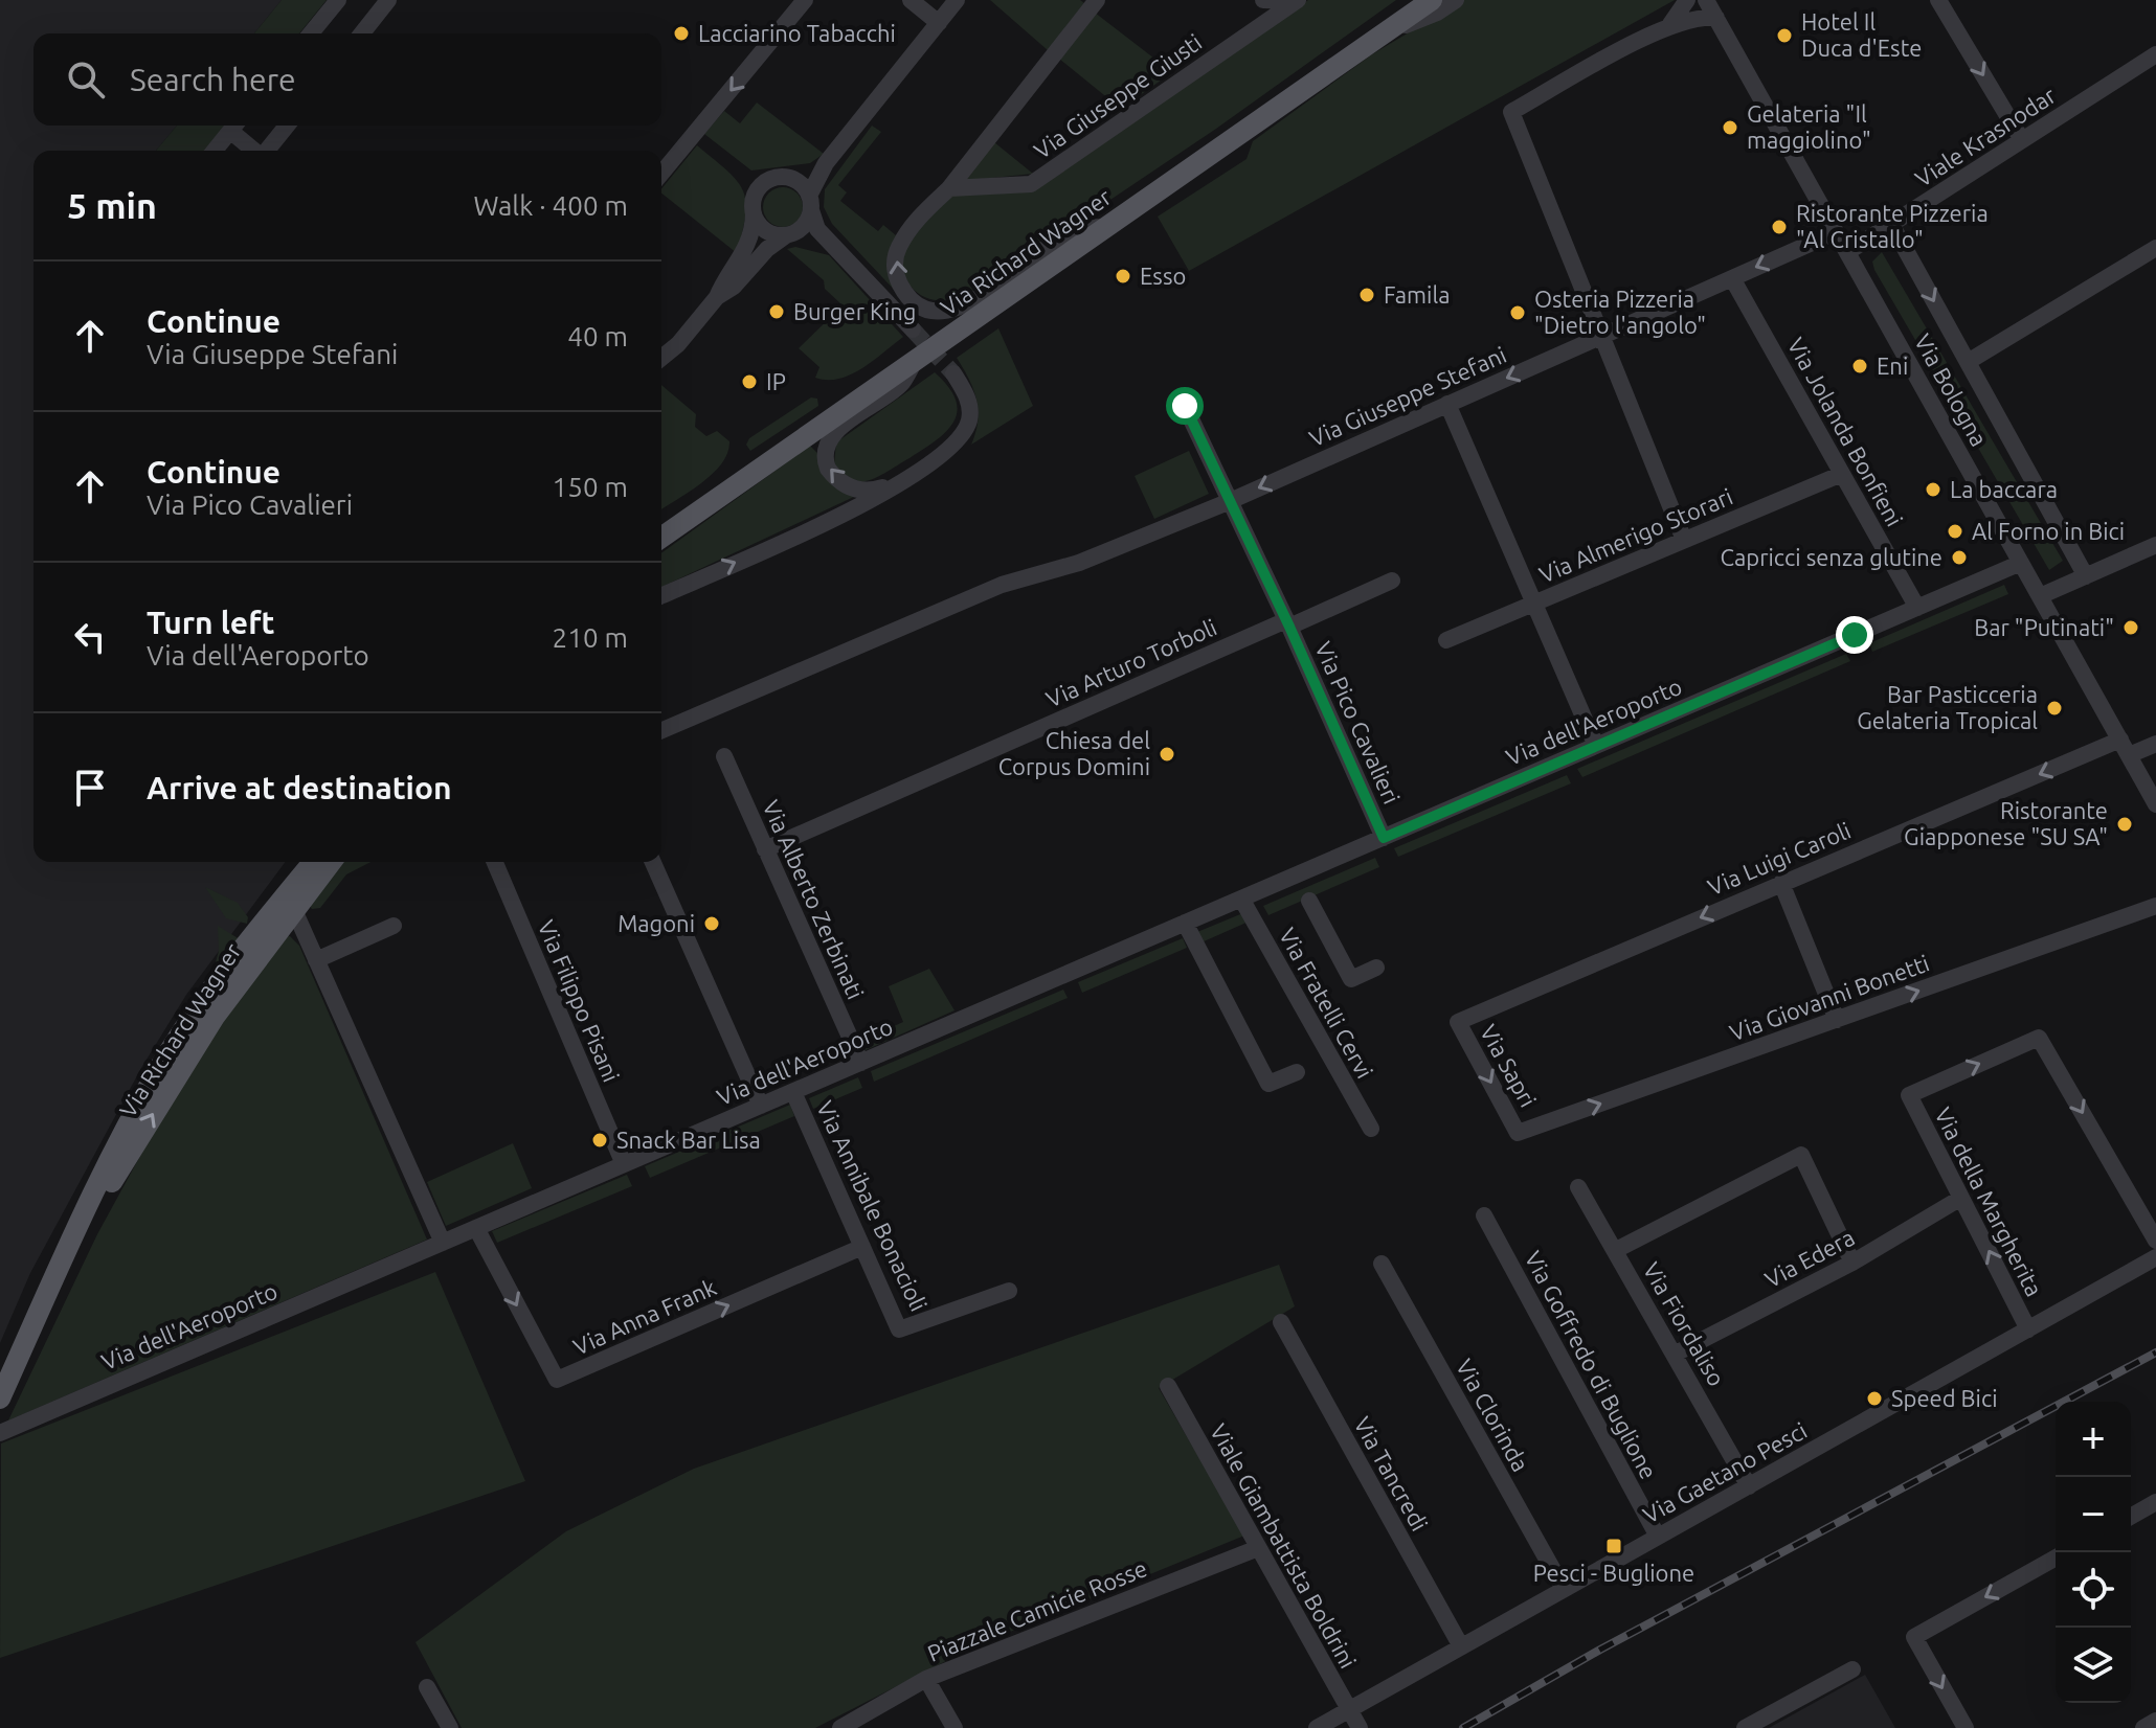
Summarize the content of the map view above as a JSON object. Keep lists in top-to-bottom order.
{
  "streets": {
    "main road": ["Via Richard Wagner"],
    "street": [
      "Via Giuseppe Giusti",
      "Viale Krasnodar",
      "Via Bologna",
      "Via Giuseppe Stefani",
      "Via Jolanda Bonfieni",
      "Via Almerigo Storari",
      "Via Arturo Torboli",
      "Via dell'Aeroporto",
      "Via Pico Cavalieri",
      "Via Luigi Caroli",
      "Via Alberto Zerbinati",
      "Via Giovanni Bonetti",
      "Via Filippo Pisani",
      "Via Fratelli Cervi",
      "Via Sapri",
      "Via della Margherita",
      "Via Annibale Bonacioli",
      "Via Edera",
      "Via Anna Frank",
      "Via Fiordaliso",
      "Via Goffredo di Buglione",
      "Via Clorinda",
      "Via Gaetano Pesci",
      "Via Tancredi",
      "Viale Giambattista Boldrini",
      "Piazzale Camicie Rosse"
    ]
  },
  "crossings": [
    ["Viale Krasnodar", "Via Bologna"],
    ["Via Bologna", "Via Giuseppe Stefani"],
    ["Via Bologna", "Via dell'Aeroporto"],
    ["Via Bologna", "Via Luigi Caroli"],
    ["Via Giuseppe Stefani", "Via Jolanda Bonfieni"],
    ["Via Giuseppe Stefani", "Via Pico Cavalieri"],
    ["Via Jolanda Bonfieni", "Via Almerigo Storari"],
    ["Via Jolanda Bonfieni", "Via dell'Aeroporto"],
    ["Via Arturo Torboli", "Via Pico Cavalieri"],
    ["Via Arturo Torboli", "Via Alberto Zerbinati"],
    ["Via dell'Aeroporto", "Via Pico Cavalieri"],
    ["Via dell'Aeroporto", "Via Alberto Zerbinati"],
    ["Via dell'Aeroporto", "Via Filippo Pisani"],
    ["Via dell'Aeroporto", "Via Fratelli Cervi"],
    ["Via dell'Aeroporto", "Via Annibale Bonacioli"],
    ["Via dell'Aeroporto", "Via Anna Frank"],
    ["Via Luigi Caroli", "Via Sapri"],
    ["Via Giovanni Bonetti", "Via Sapri"],
    ["Via della Margherita", "Via Edera"],
    ["Via della Margherita", "Via Gaetano Pesci"],
    ["Via Annibale Bonacioli", "Via Anna Frank"],
    ["Via Edera", "Via Fiordaliso"],
    ["Via Fiordaliso", "Via Gaetano Pesci"],
    ["Via Goffredo di Buglione", "Via Gaetano Pesci"],
    ["Via Clorinda", "Via Gaetano Pesci"],
    ["Via Gaetano Pesci", "Via Tancredi"],
    ["Via Gaetano Pesci", "Viale Giambattista Boldrini"],
    ["Viale Giambattista Boldrini", "Piazzale Camicie Rosse"]
  ],
  "one_way": [
    "Via Giuseppe Stefani",
    "Via Luigi Caroli",
    "Via Giovanni Bonetti",
    "Via Sapri"
  ],
  "places": {
    "other": [
      "Lacciarino Tabacchi",
      "Hotel Il Duca d'Este",
      "Gelateria \"Il maggiolino\"",
      "Ristorante Pizzeria \"Al Cristallo\"",
      "Esso",
      "Famila",
      "Burger King",
      "Osteria Pizzeria \"Dietro l'angolo\"",
      "Eni",
      "IP",
      "La baccara",
      "Al Forno in Bici",
      "Capricci senza glutine",
      "Bar \"Putinati\"",
      "Bar Pasticceria Gelateria Tropical",
      "Chiesa del Corpus Domini",
      "Ristorante Giapponese \"SU SA\"",
      "Magoni",
      "Snack Bar Lisa",
      "Speed Bici"
    ],
    "transit": ["Pesci - Buglione"]
  },
  "page": {
    "search": "Search here",
    "heading": ["5 min", "Walk · 400 m"],
    "list": [
      ["Continue", "Via Giuseppe Stefani", "40 m"],
      ["Continue", "Via Pico Cavalieri", "150 m"],
      ["Turn left", "Via dell'Aeroporto", "210 m"],
      "Arrive at destination"
    ],
    "map_buttons": ["+", "−"]
  }
}
